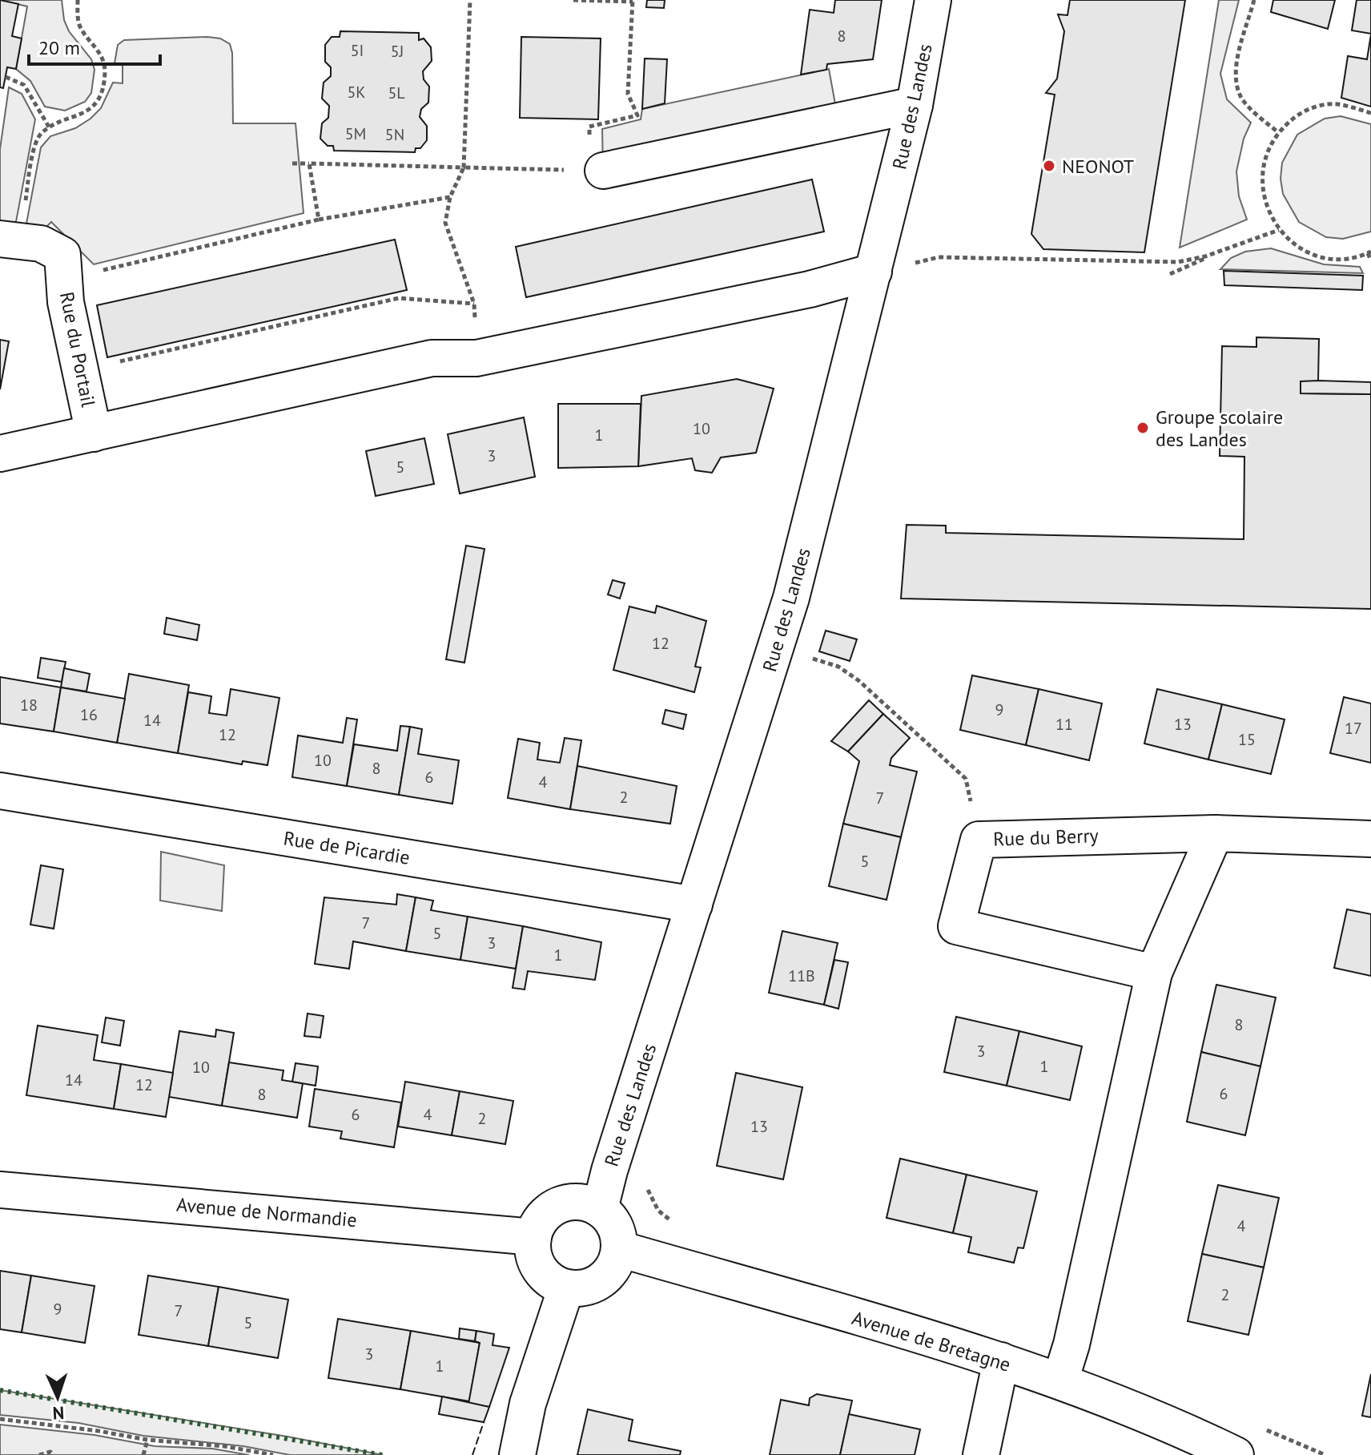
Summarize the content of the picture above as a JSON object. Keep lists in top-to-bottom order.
{
  "streets": {
    "street": [
      "Rue des Landes",
      "Rue du Portail",
      "Rue du Berry",
      "Rue de Picardie",
      "Avenue de Normandie",
      "Avenue de Bretagne"
    ]
  },
  "crossings": [
    ["Rue des Landes", "Rue de Picardie"],
    ["Rue des Landes", "Avenue de Normandie"],
    ["Rue des Landes", "Avenue de Bretagne"],
    ["Avenue de Normandie", "Avenue de Bretagne"]
  ],
  "places": ["NEONOT", "Groupe scolaire des Landes"],
  "house_numbers": [
    "8",
    "5I",
    "5J",
    "5K",
    "5L",
    "5M",
    "5N",
    "10",
    "1",
    "3",
    "5",
    "12",
    "18",
    "9",
    "16",
    "14",
    "11",
    "13",
    "17",
    "12",
    "15",
    "10",
    "8",
    "6",
    "4",
    "2",
    "7",
    "5",
    "7",
    "5",
    "3",
    "1",
    "11B",
    "8",
    "3",
    "1",
    "10",
    "14",
    "12",
    "6",
    "8",
    "6",
    "4",
    "2",
    "13",
    "4",
    "2",
    "9",
    "7",
    "5",
    "3",
    "1"
  ],
  "scale_bar": "20 m",
  "north": "bottom"
}
